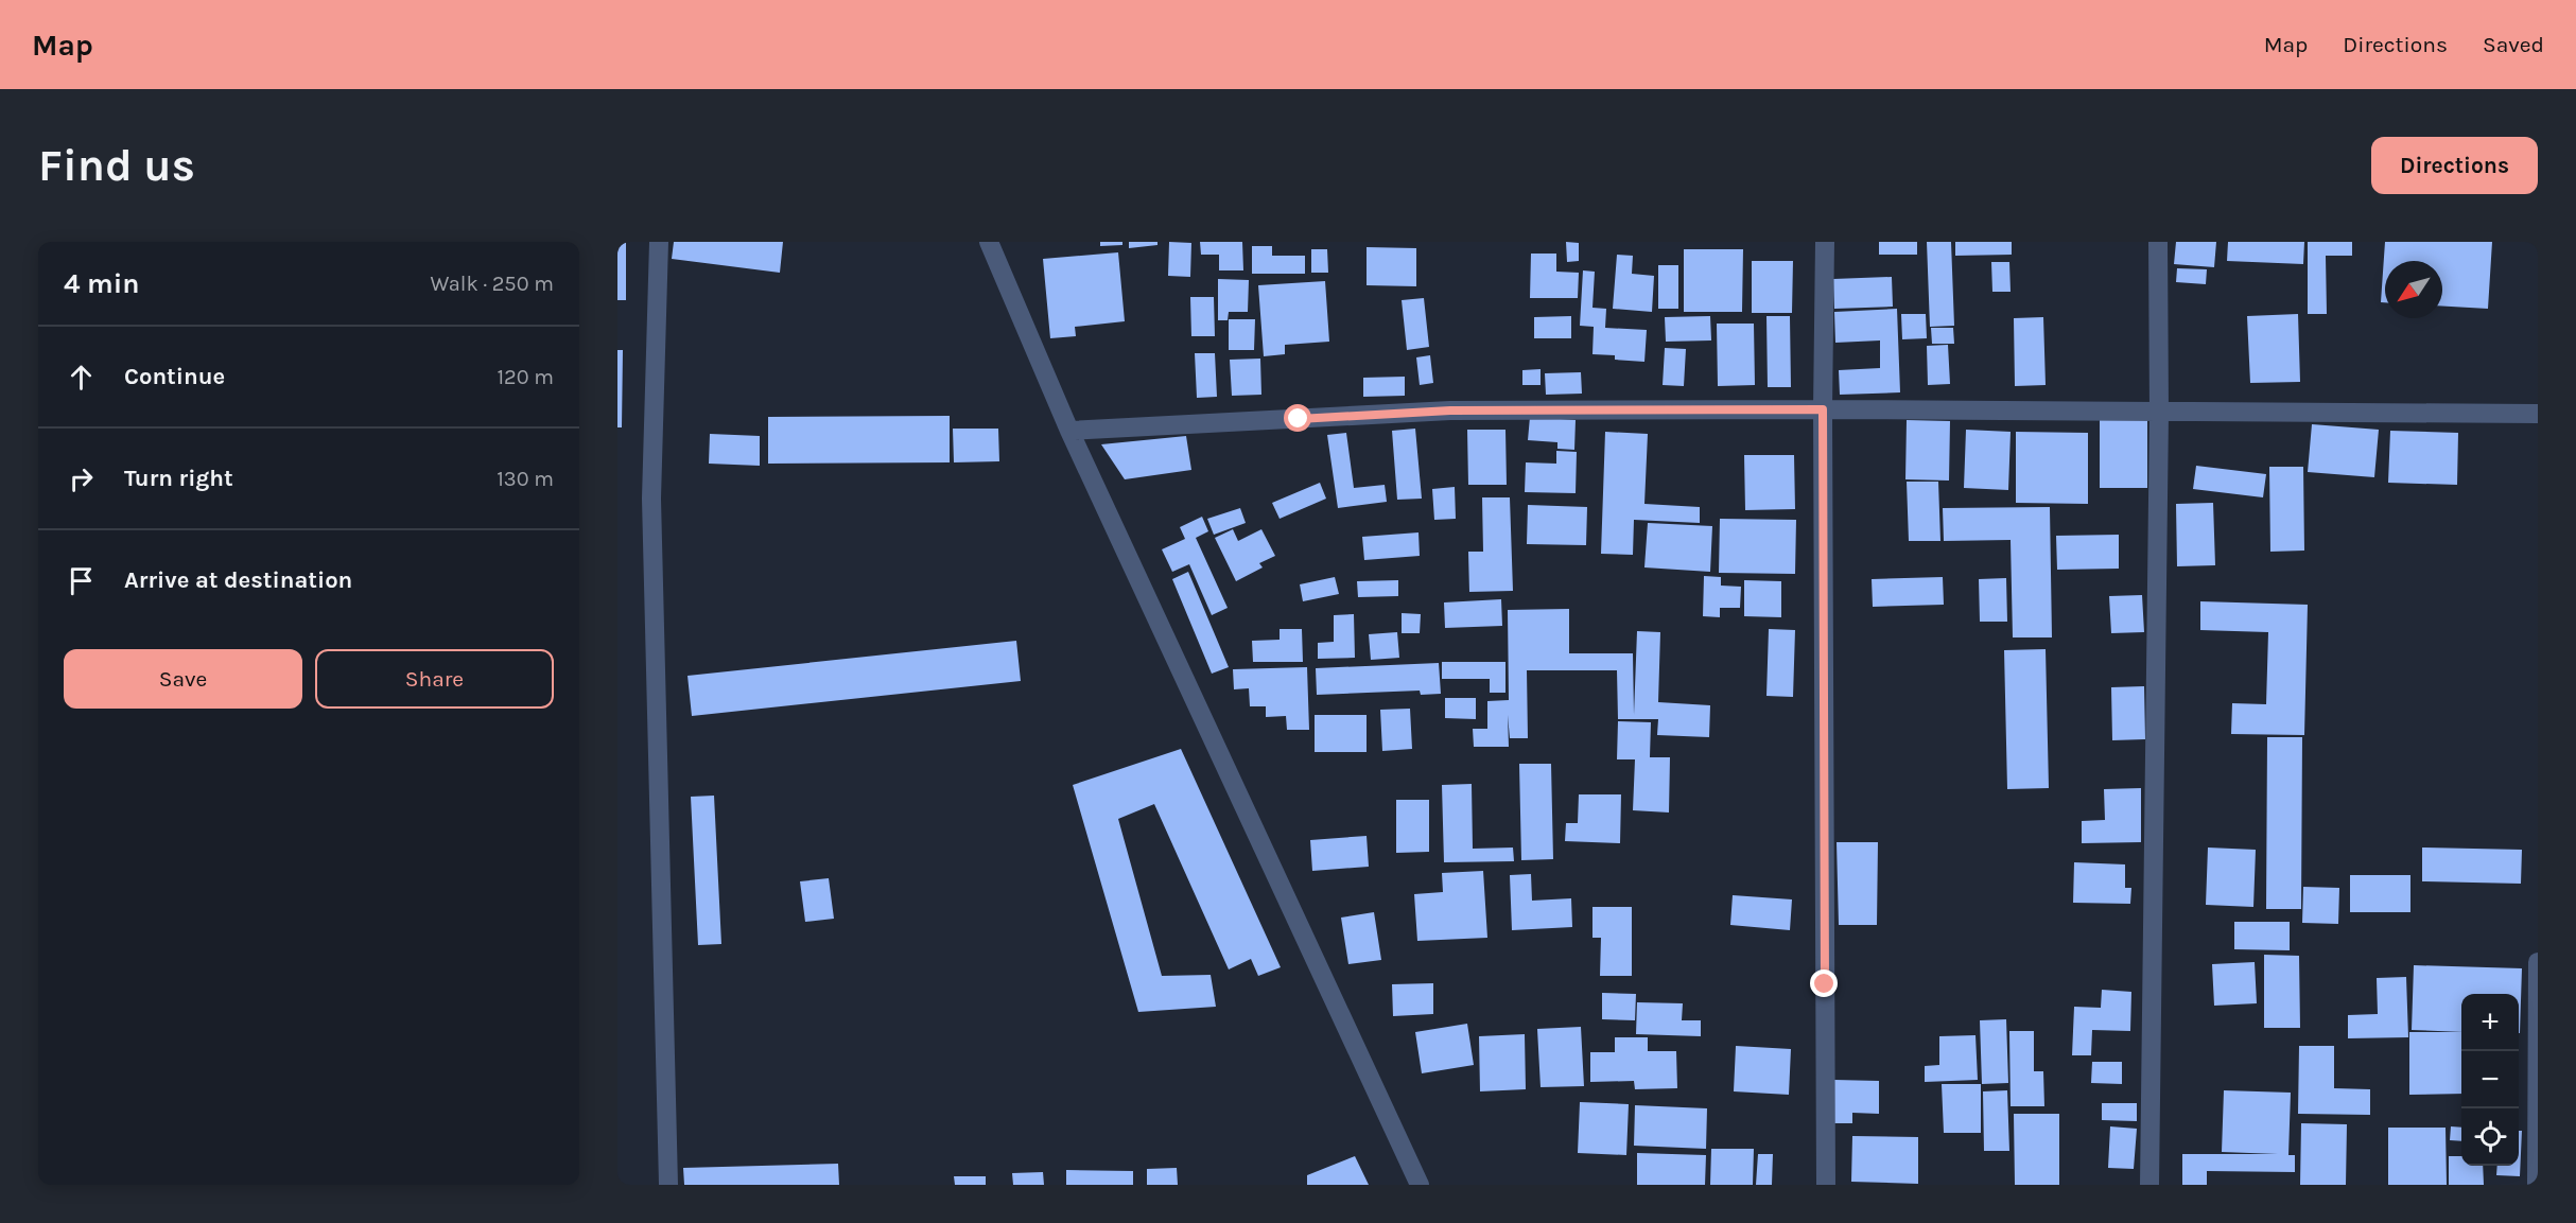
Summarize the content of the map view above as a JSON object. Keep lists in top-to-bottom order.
{
  "north": "bottom left",
  "page": {
    "header": "Map",
    "nav": ["Map", "Directions", "Saved"],
    "buttons": [
      "Directions",
      ["Save", "Share"]
    ],
    "title": "Find us",
    "heading": ["4 min", "Walk · 250 m"],
    "list": [
      ["Continue", "120 m"],
      ["Turn right", "130 m"],
      "Arrive at destination"
    ],
    "map_buttons": ["+", "−"]
  }
}
